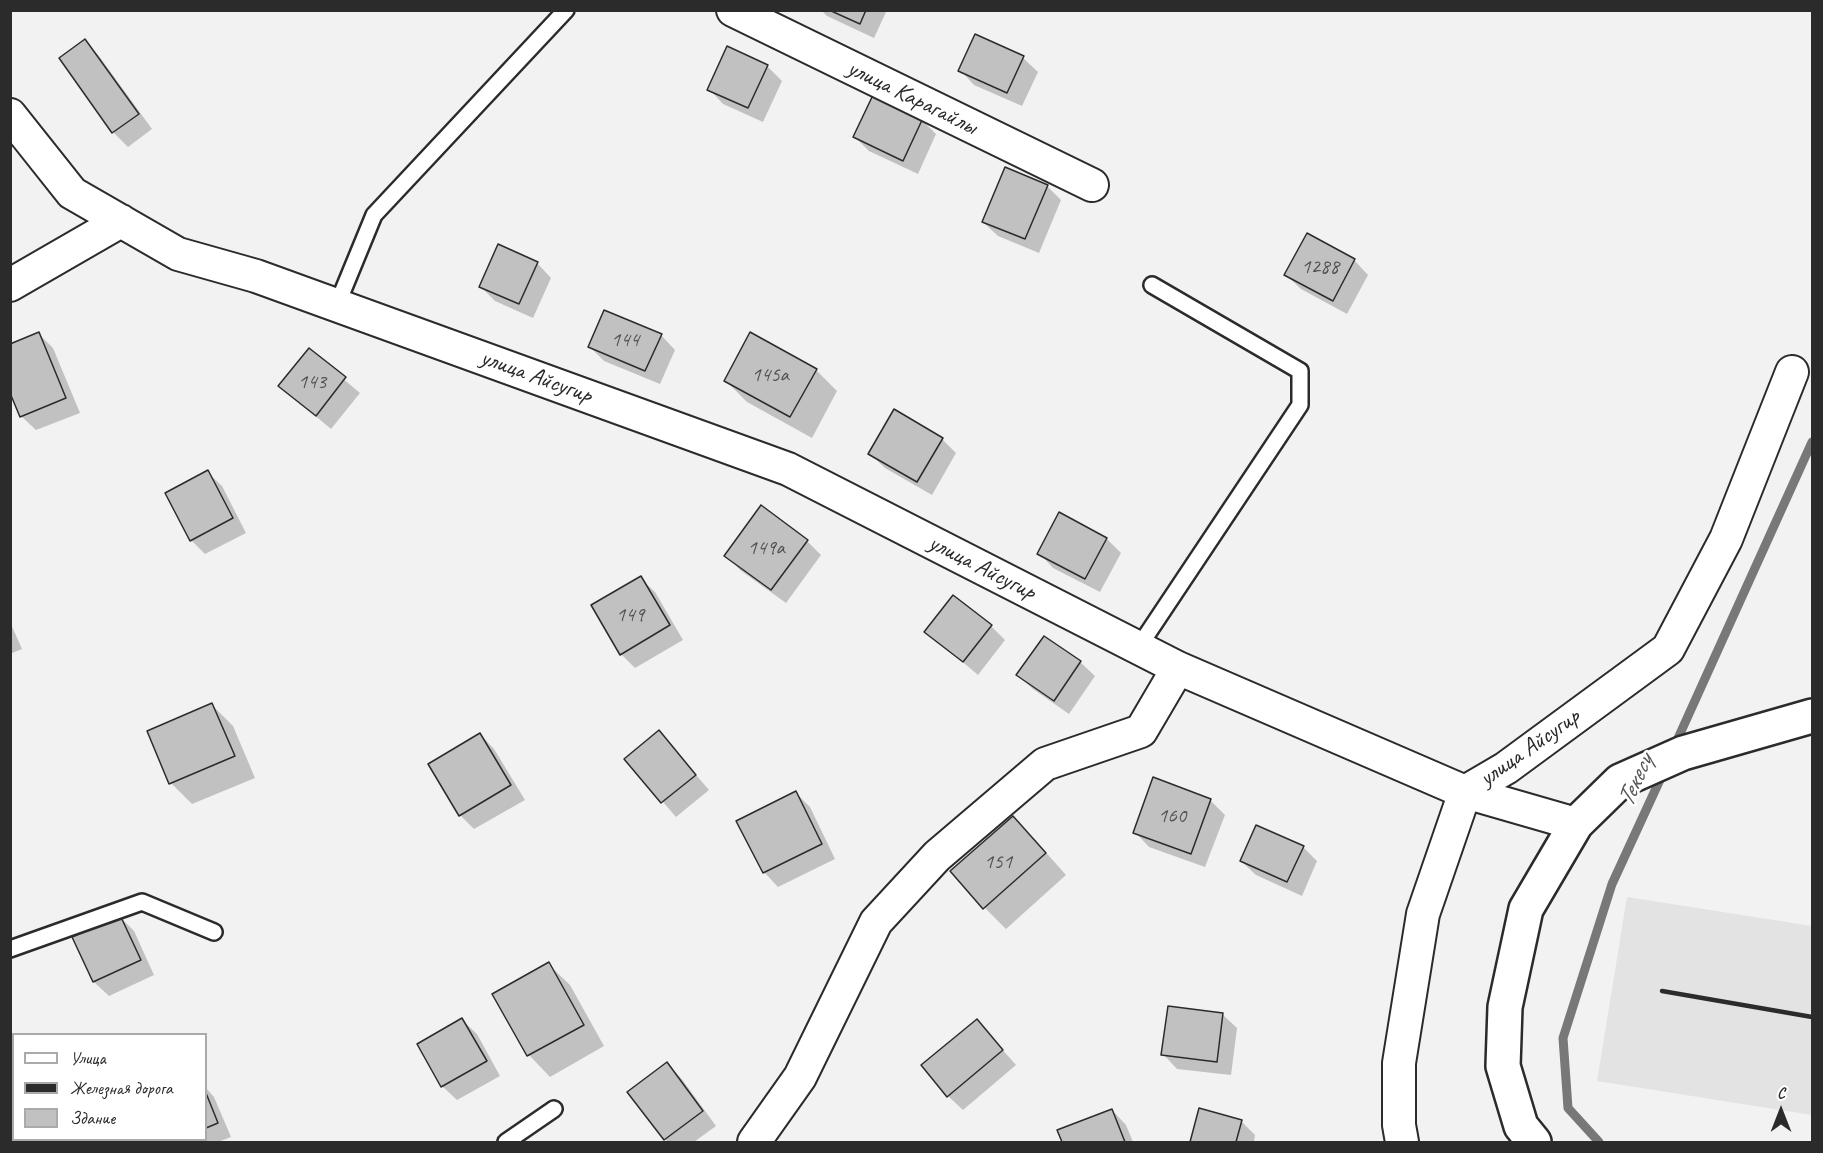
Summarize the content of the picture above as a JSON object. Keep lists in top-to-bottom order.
{
  "streets": {
    "street": ["улица Карагайлы", "улица Айсугир"]
  },
  "water": ["Текесу"],
  "house_numbers": [
    "1288",
    "144",
    "145а",
    "143",
    "149а",
    "149",
    "160",
    "151"
  ],
  "legend": ["Улица", "Железная дорога", "Здание"],
  "north": "top"
}
